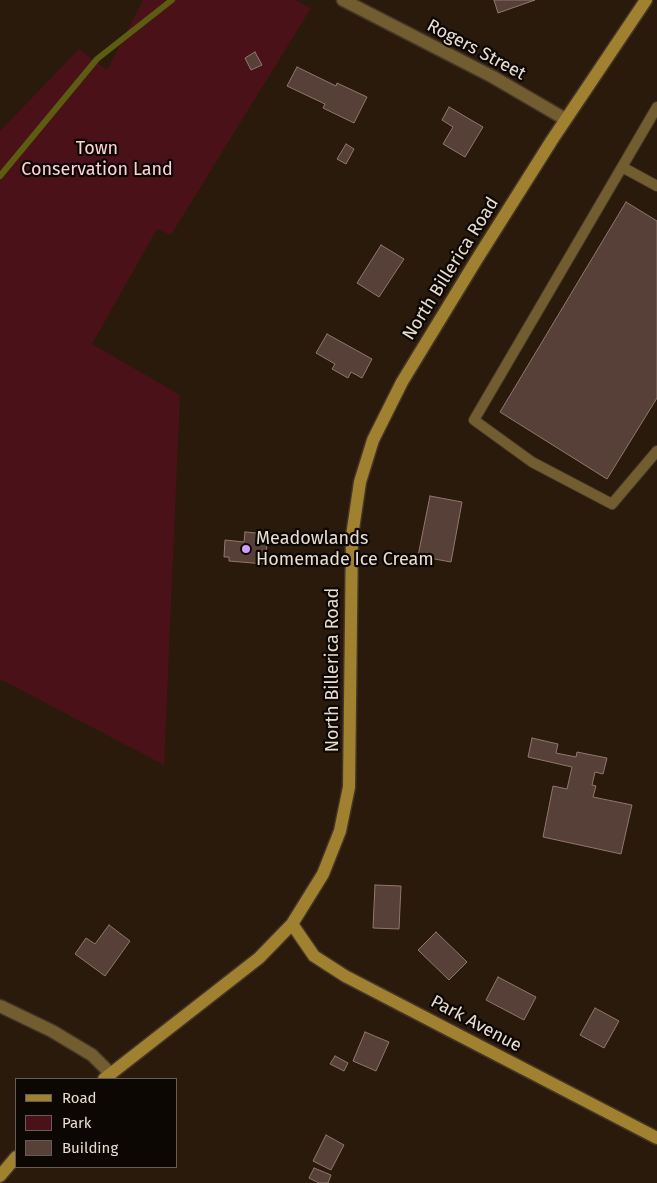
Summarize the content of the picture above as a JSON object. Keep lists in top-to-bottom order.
{
  "streets": {
    "main road": ["North Billerica Road", "Park Avenue"],
    "street": ["Rogers Street"]
  },
  "crossings": [
    ["Rogers Street", "North Billerica Road"],
    ["North Billerica Road", "Park Avenue"]
  ],
  "parks": ["Town Conservation Land"],
  "places": ["Meadowlands Homemade Ice Cream"],
  "legend": ["Road", "Park", "Building"]
}
